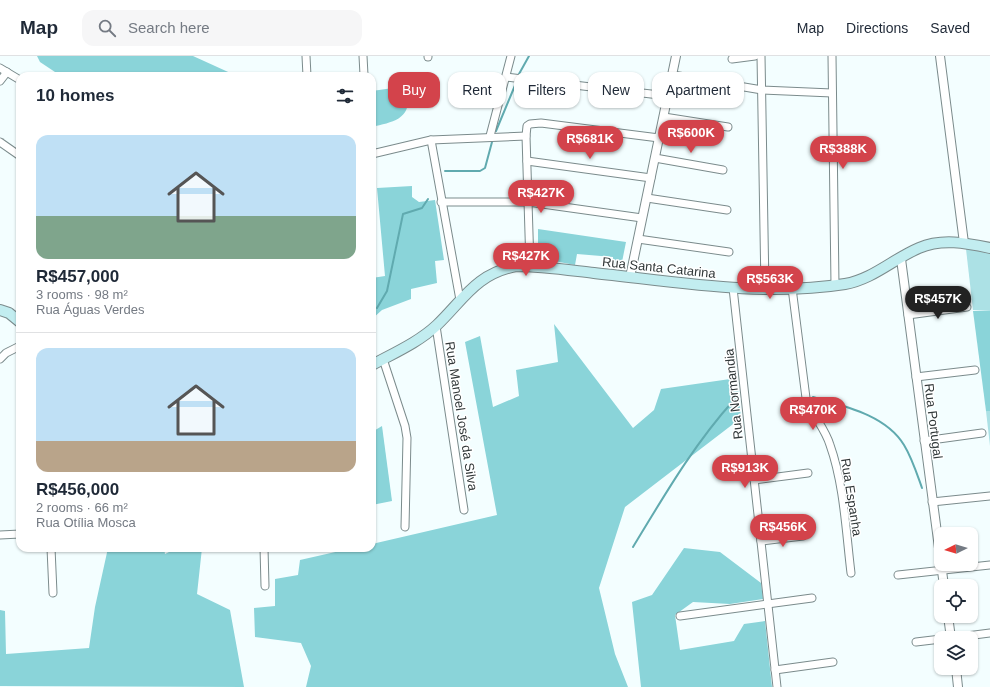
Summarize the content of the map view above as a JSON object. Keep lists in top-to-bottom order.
{
  "streets": {
    "main road": ["Rua Santa Catarina"],
    "street": [
      "Rua Normandia",
      "Rua Manoel José da Silva",
      "Rua Portugal",
      "Rua Espanha"
    ]
  },
  "crossings": [
    ["Rua Santa Catarina", "Rua Normandia"],
    ["Rua Santa Catarina", "Rua Manoel José da Silva"],
    ["Rua Santa Catarina", "Rua Portugal"],
    ["Rua Santa Catarina", "Rua Espanha"]
  ],
  "north": "left",
  "page": {
    "header": "Map",
    "search": "Search here",
    "nav": ["Map", "Directions", "Saved"],
    "chip": [
      "Buy",
      "Rent",
      "Filters",
      "New",
      "Apartment"
    ],
    "heading": "10 homes",
    "price": [
      "R$600K",
      "R$681K",
      "R$388K",
      "R$427K",
      "R$427K",
      "R$563K",
      "R$457K",
      "R$470K",
      "R$913K",
      "R$456K"
    ],
    "list": [
      {
        "name": "R$457,000",
        "note": "3 rooms · 98 m² · Rua Águas Verdes"
      },
      {
        "name": "R$456,000",
        "note": "2 rooms · 66 m² · Rua Otília Mosca"
      }
    ]
  }
}
